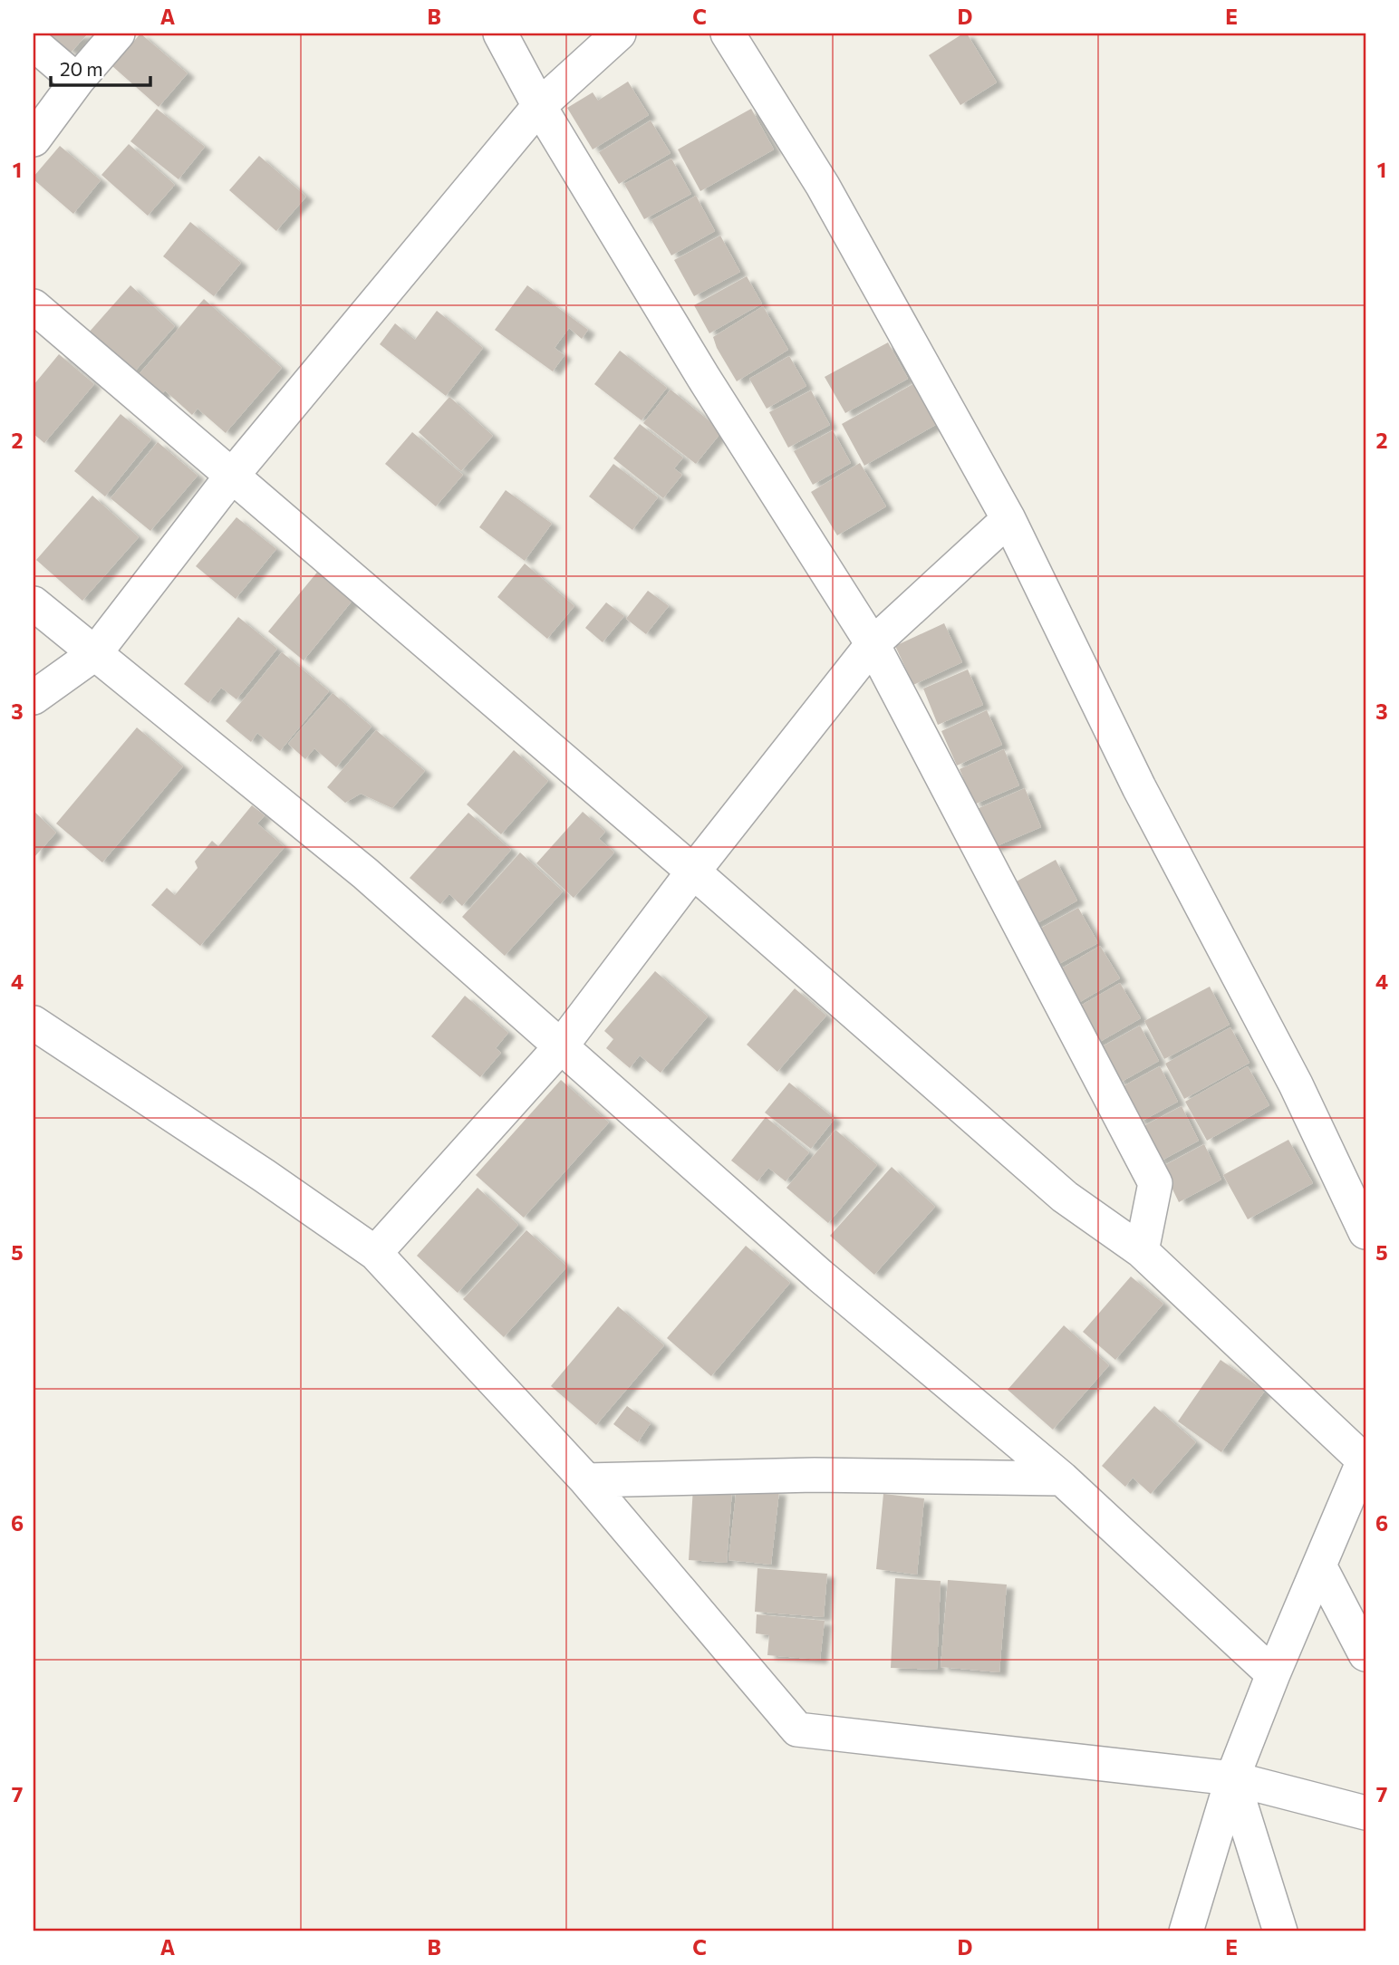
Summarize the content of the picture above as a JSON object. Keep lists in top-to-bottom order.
{
  "scale_bar": "20 m",
  "grid": {
    "columns": [
      "A",
      "B",
      "C",
      "D",
      "E"
    ],
    "rows": [
      "1",
      "2",
      "3",
      "4",
      "5",
      "6",
      "7"
    ]
  }
}
